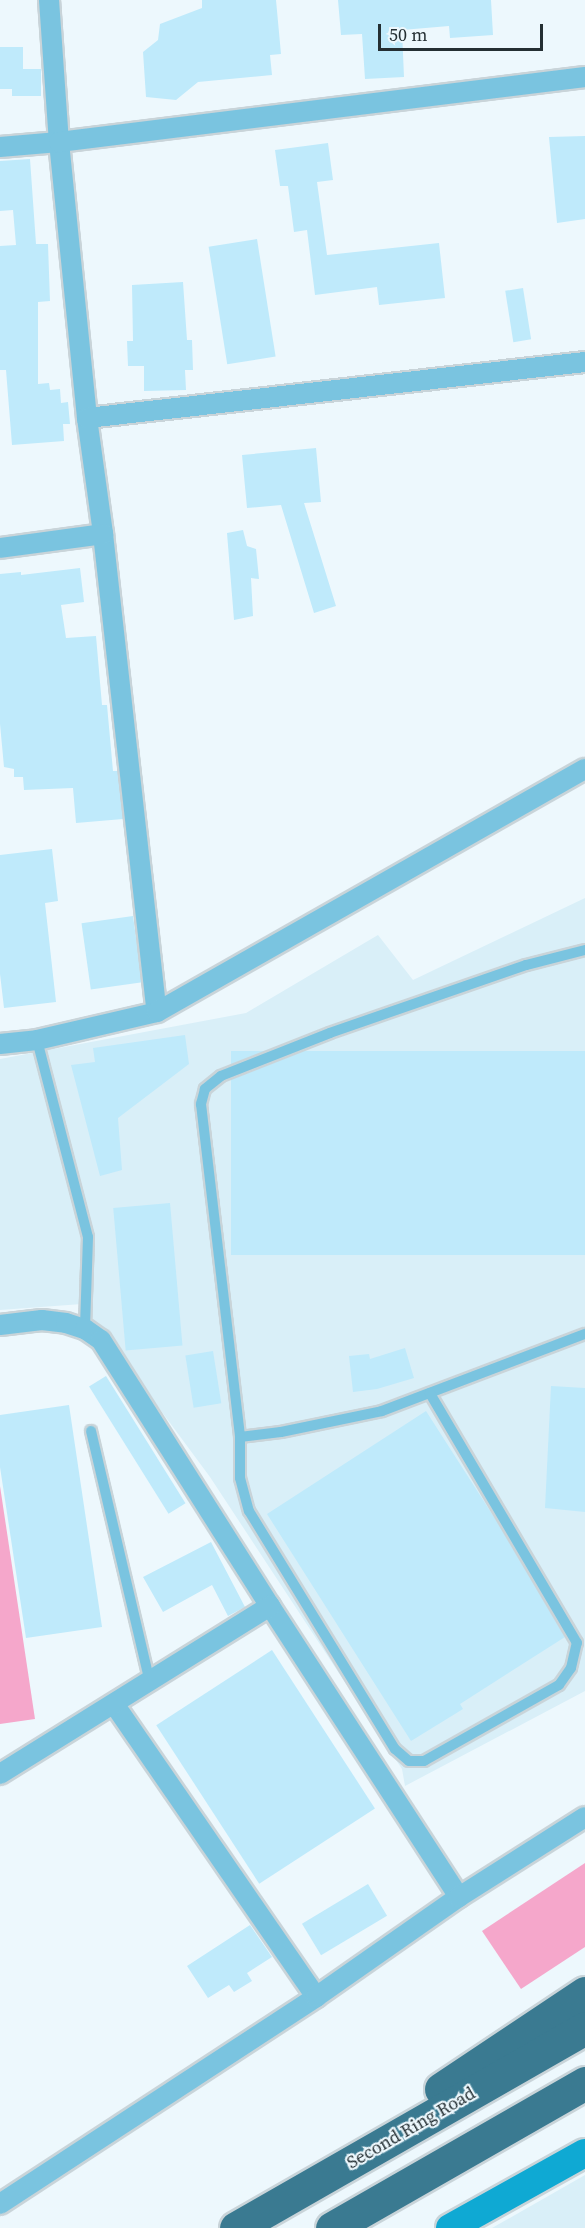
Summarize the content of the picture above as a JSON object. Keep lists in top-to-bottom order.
{
  "streets": {
    "highway": ["Second Ring Road"]
  },
  "scale_bar": "50 m"
}
